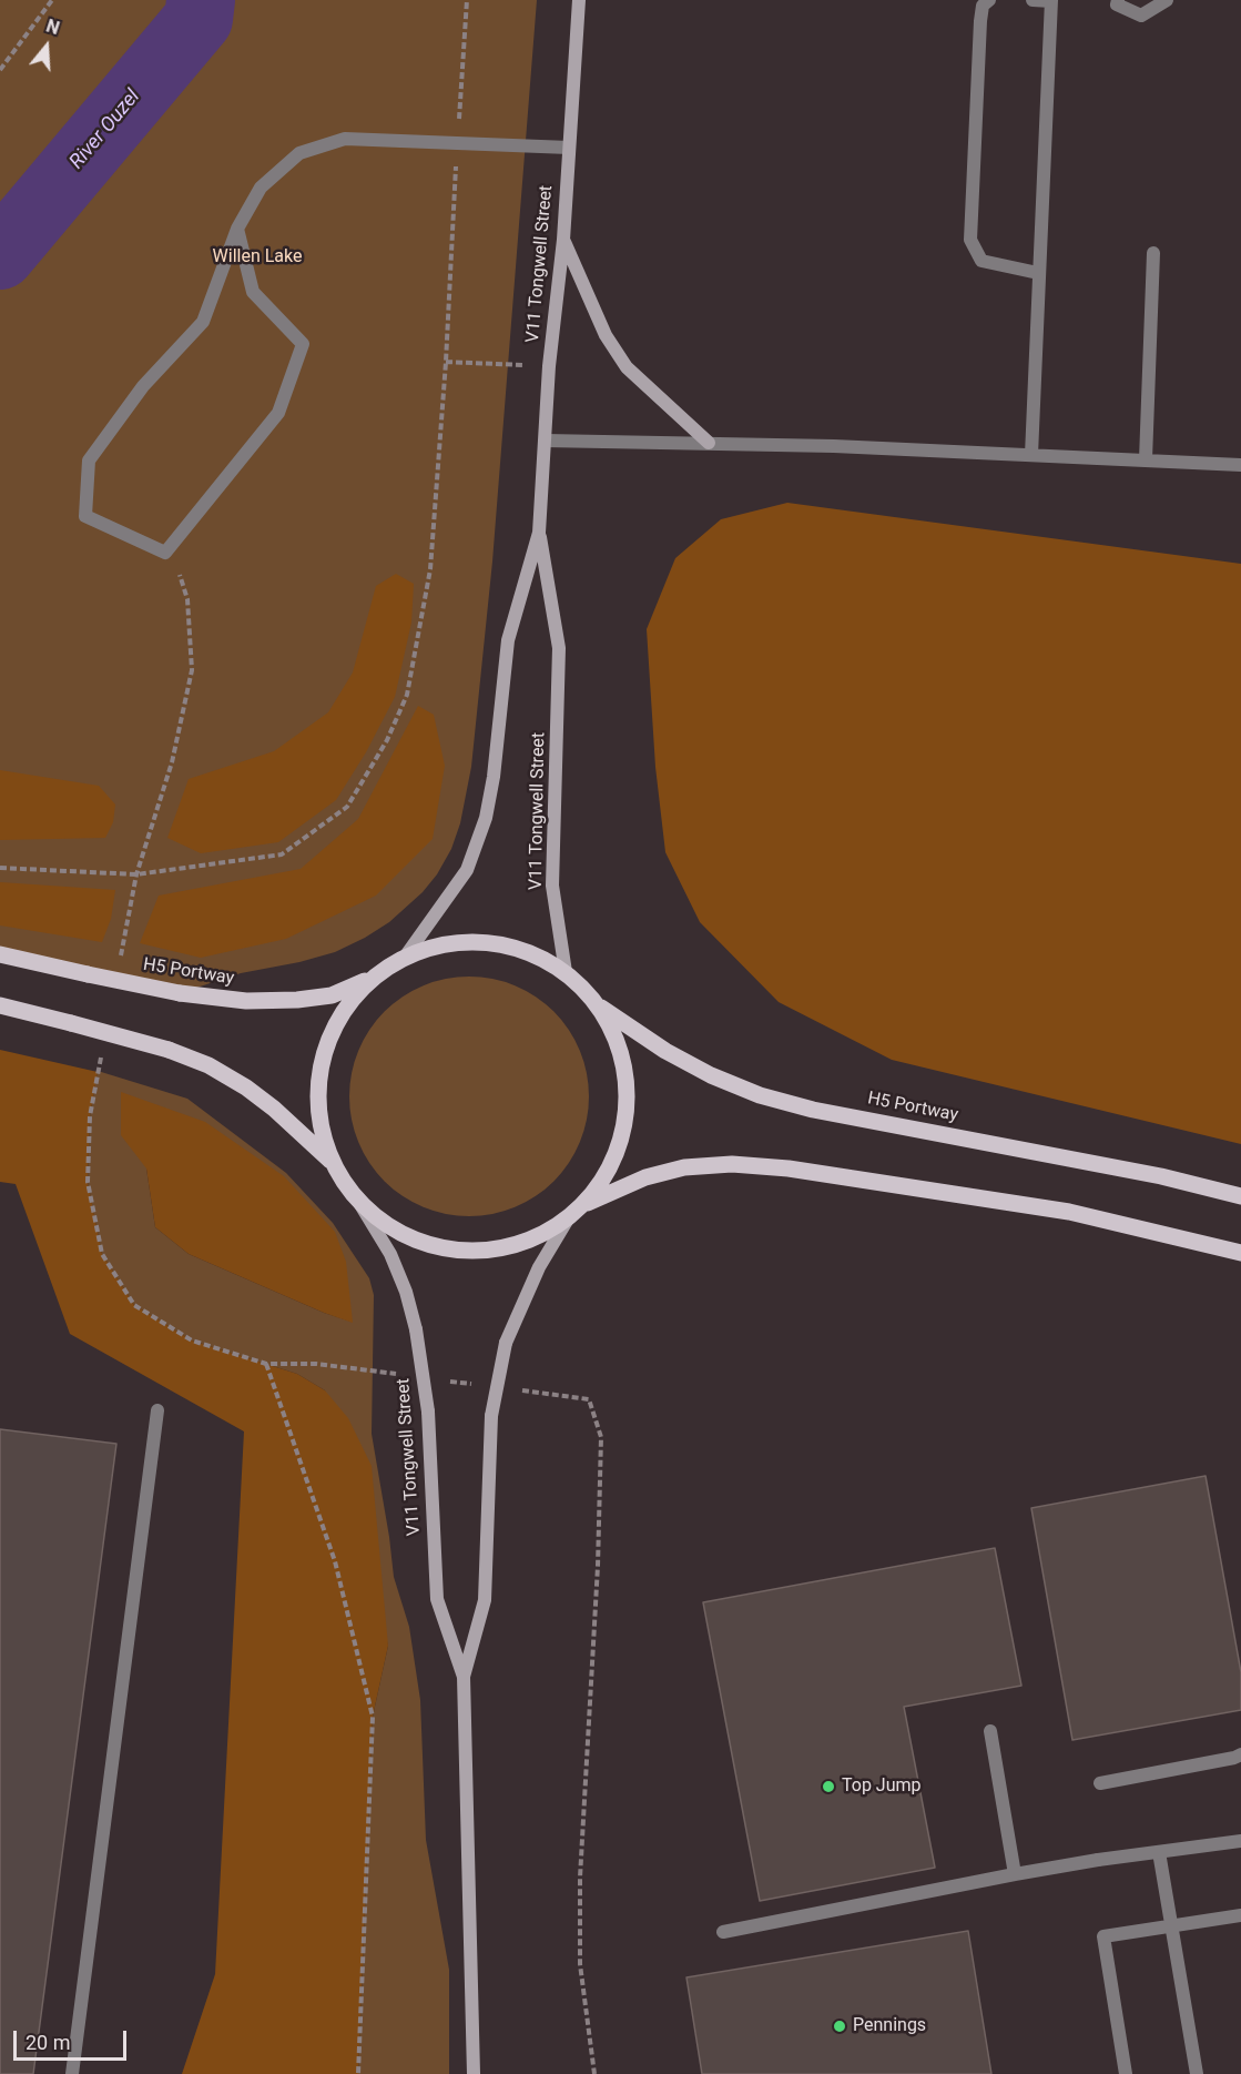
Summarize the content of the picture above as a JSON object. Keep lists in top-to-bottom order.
{
  "streets": {
    "main road": ["H5 Portway"],
    "street": ["V11 Tongwell Street"]
  },
  "water": ["River Ouzel"],
  "parks": ["Willen Lake"],
  "places": ["Top Jump", "Pennings"],
  "scale_bar": "20 m",
  "north": "top"
}
